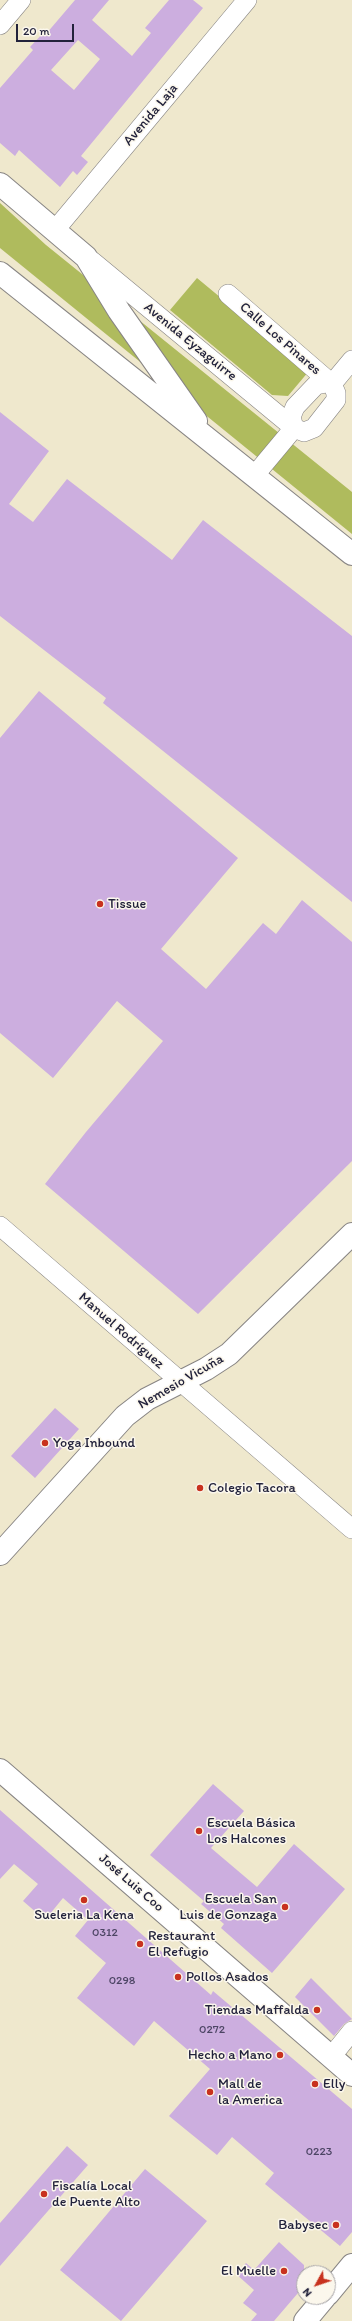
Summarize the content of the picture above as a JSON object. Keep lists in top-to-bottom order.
{
  "streets": {
    "street": [
      "Avenida Laja",
      "Calle Los Pinares",
      "Avenida Eyzaguirre",
      "Manuel Rodríguez",
      "Nemesio Vicuña",
      "José Luis Coo"
    ]
  },
  "crossings": [
    ["Avenida Laja", "Avenida Eyzaguirre"],
    ["Manuel Rodríguez", "Nemesio Vicuña"]
  ],
  "places": [
    "Tissue",
    "Yoga Inbound",
    "Colegio Tacora",
    "Escuela Básica Los Halcones",
    "Sueleria La Kena",
    "Escuela San Luis de Gonzaga",
    "Restaurant El Refugio",
    "Pollos Asados",
    "Tiendas Maffalda",
    "Hecho a Mano",
    "Elly",
    "Mall de la America",
    "Fiscalía Local de Puente Alto",
    "Babysec",
    "El Muelle"
  ],
  "house_numbers": [
    "0312",
    "0298",
    "0272",
    "0223"
  ],
  "scale_bar": "20 m",
  "north": "bottom left"
}
